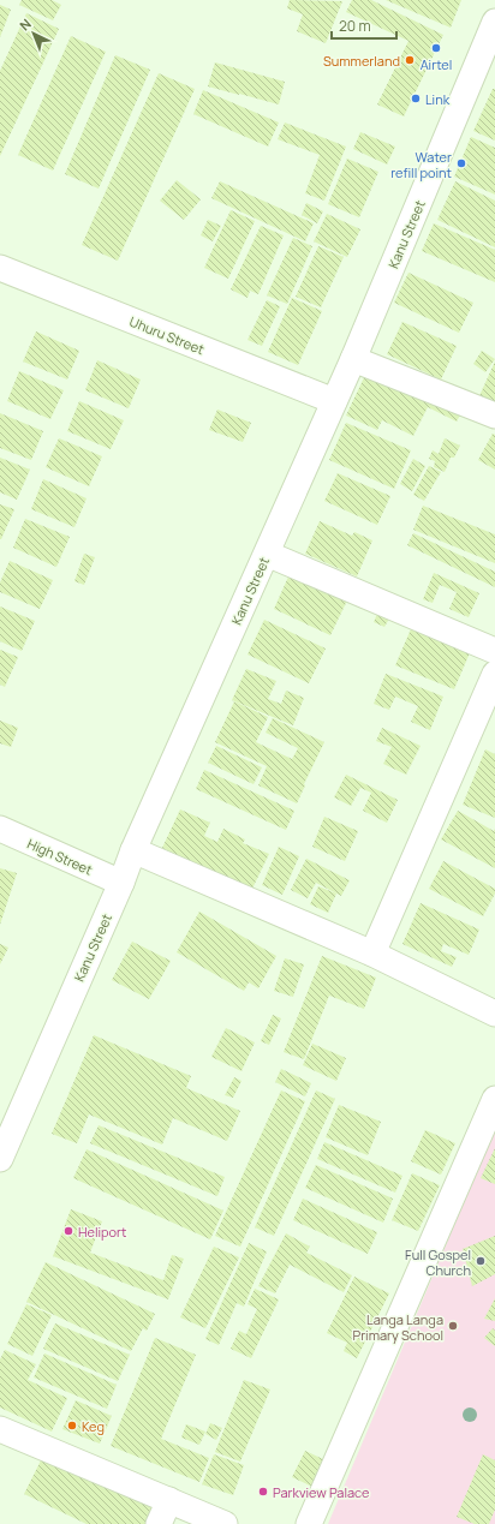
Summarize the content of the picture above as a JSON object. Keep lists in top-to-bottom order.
{
  "streets": {
    "street": ["Kanu Street", "Uhuru Street", "High Street"]
  },
  "crossings": [
    ["Kanu Street", "Uhuru Street"],
    ["Kanu Street", "High Street"]
  ],
  "places": [
    "Airtel",
    "Summerland",
    "Link",
    "Water refill point",
    "Heliport",
    "Full Gospel Church",
    "Langa Langa Primary School",
    "Keg",
    "Parkview Palace"
  ],
  "scale_bar": "20 m",
  "north": "top left"
}
